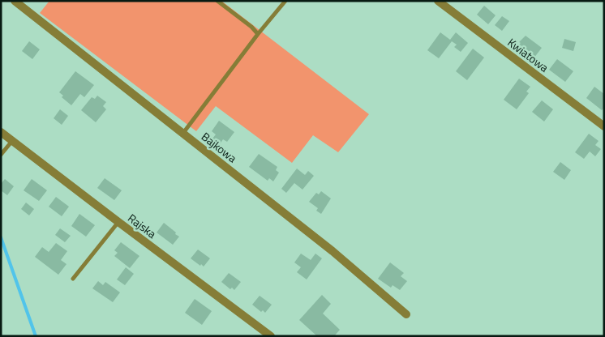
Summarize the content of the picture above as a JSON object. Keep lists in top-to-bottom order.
{
  "streets": {
    "street": ["Kwiatowa", "Bajkowa", "Rajska"]
  }
}
